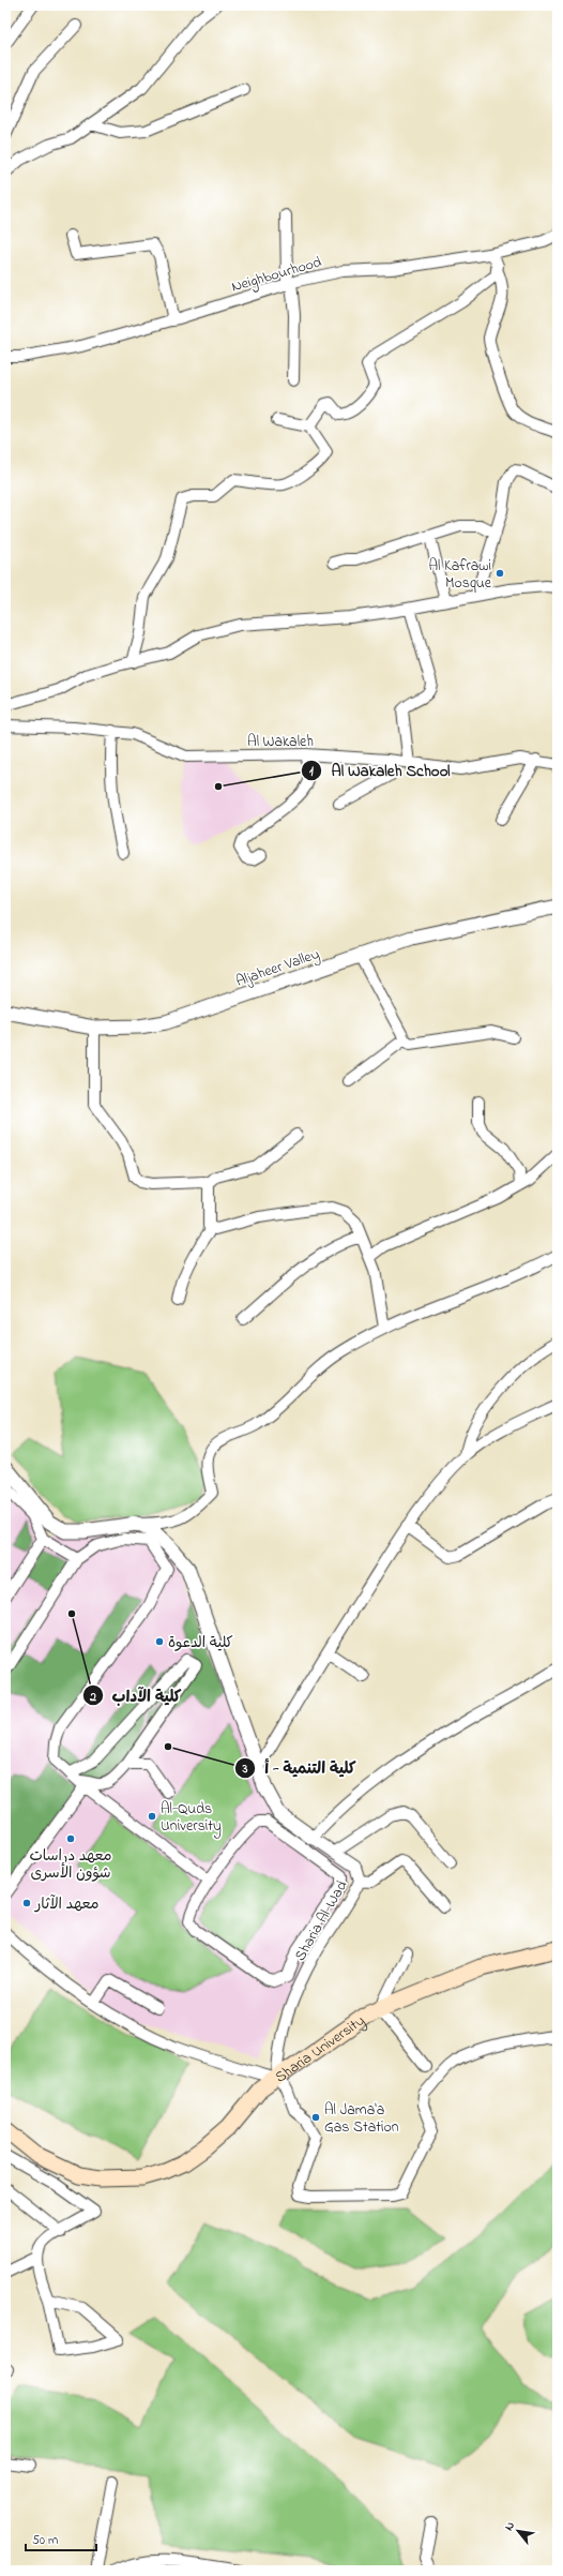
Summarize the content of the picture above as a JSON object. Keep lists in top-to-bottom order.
{
  "streets": {
    "main road": ["Sharia University"],
    "street": [
      "Neighbourhood",
      "Al Wakaleh",
      "Aljaheer Valley",
      "Sharia Al-Wad"
    ]
  },
  "crossings": [
    ["Sharia Al-Wad", "Sharia University"]
  ],
  "places": [
    "Al Kafrawi Mosque",
    "Al Wakaleh School",
    "كلية الآداب",
    "كلية الدعوة",
    "كلية التنمية - أ",
    "Al-Quds University",
    "معهد دراسات شؤون الأسرى",
    "معهد الآثار",
    "Al Jama'a Gas Station"
  ],
  "scale_bar": "50 m",
  "north": "top left"
}
